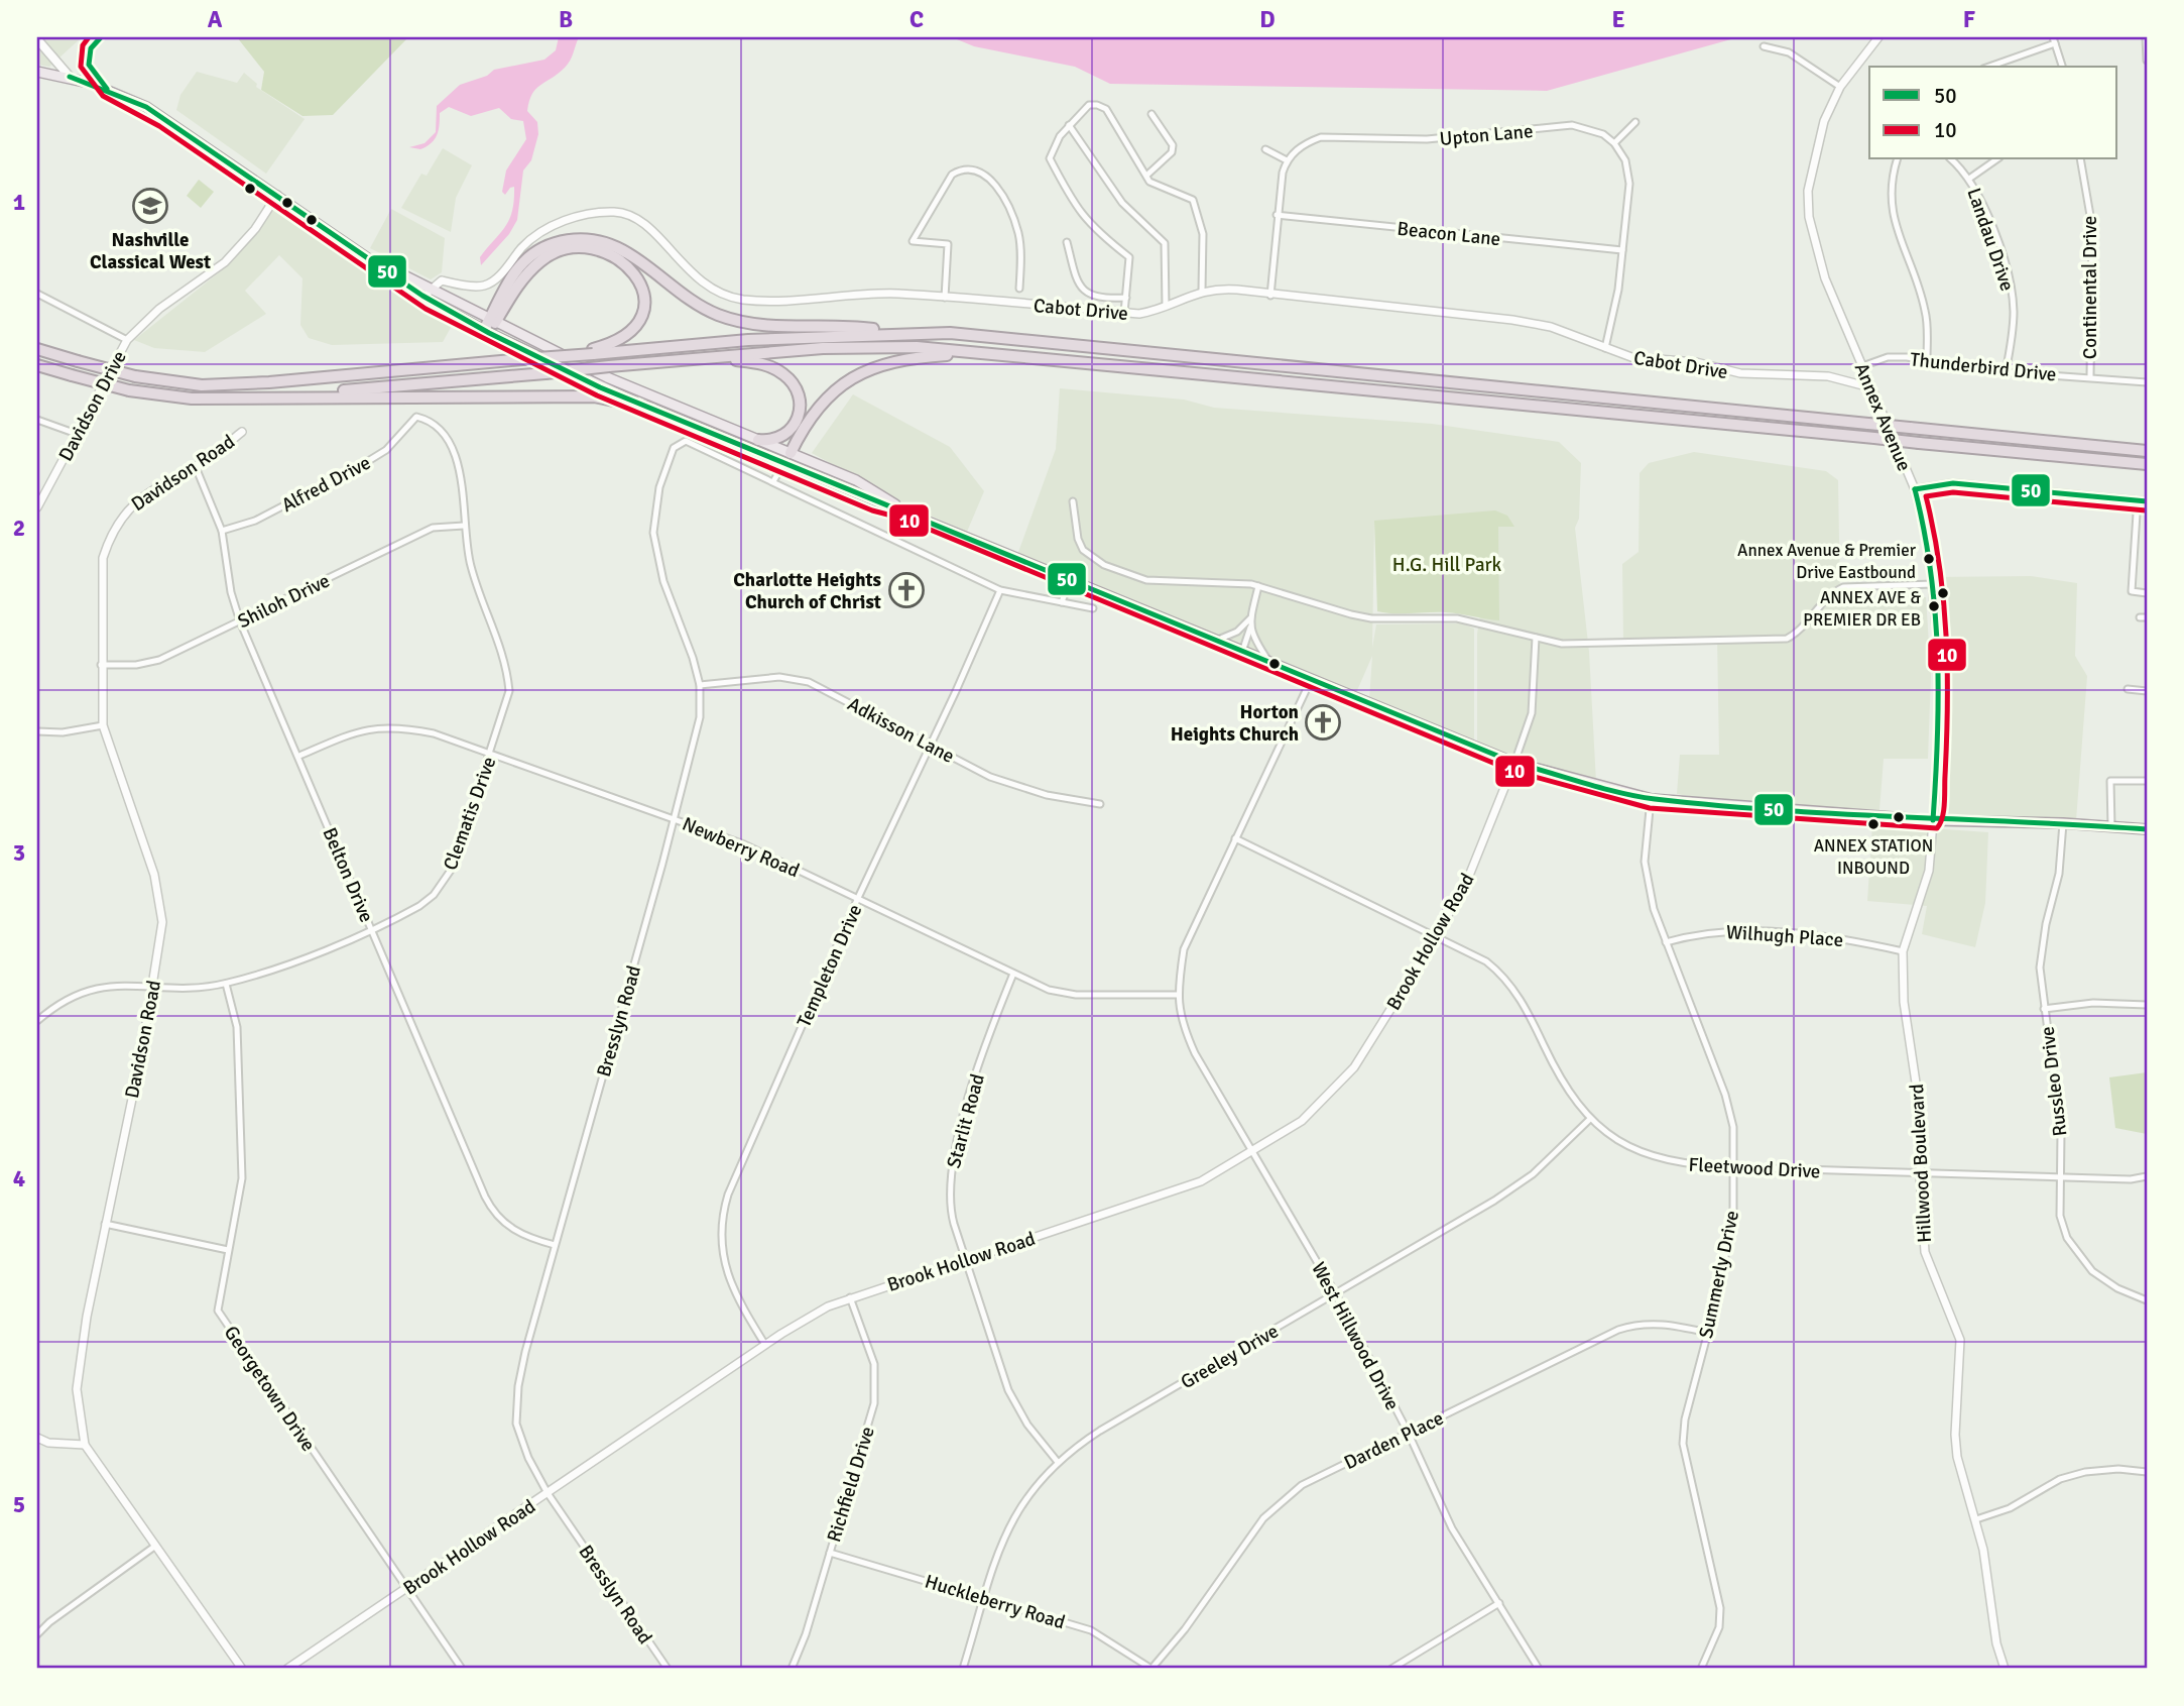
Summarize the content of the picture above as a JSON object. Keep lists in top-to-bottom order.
{
  "streets": {
    "street": [
      "Upton Lane",
      "Beacon Lane",
      "Landau Drive",
      "Continental Drive",
      "Cabot Drive",
      "Thunderbird Drive",
      "Davidson Drive",
      "Annex Avenue",
      "Davidson Road",
      "Alfred Drive",
      "Shiloh Drive",
      "Adkisson Lane",
      "Clematis Drive",
      "Newberry Road",
      "Belton Drive",
      "Wilhugh Place",
      "Brook Hollow Road",
      "Templeton Drive",
      "Bresslyn Road",
      "Russleo Drive",
      "Starlit Road",
      "Hillwood Boulevard",
      "Fleetwood Drive",
      "Summerly Drive",
      "West Hillwood Drive",
      "Greeley Drive",
      "Georgetown Drive",
      "Darden Place",
      "Richfield Drive",
      "Huckleberry Road"
    ]
  },
  "crossings": [
    ["Landau Drive", "Thunderbird Drive"],
    ["Continental Drive", "Thunderbird Drive"],
    ["Cabot Drive", "Annex Avenue"],
    ["Thunderbird Drive", "Annex Avenue"],
    ["Annex Avenue", "Hillwood Boulevard"],
    ["Davidson Road", "Shiloh Drive"],
    ["Davidson Road", "Clematis Drive"],
    ["Davidson Road", "Belton Drive"],
    ["Alfred Drive", "Clematis Drive"],
    ["Alfred Drive", "Belton Drive"],
    ["Shiloh Drive", "Clematis Drive"],
    ["Shiloh Drive", "Belton Drive"],
    ["Adkisson Lane", "Templeton Drive"],
    ["Adkisson Lane", "Bresslyn Road"],
    ["Clematis Drive", "Newberry Road"],
    ["Clematis Drive", "Belton Drive"],
    ["Clematis Drive", "Georgetown Drive"],
    ["Newberry Road", "Belton Drive"],
    ["Newberry Road", "Templeton Drive"],
    ["Newberry Road", "Bresslyn Road"],
    ["Newberry Road", "Starlit Road"],
    ["Newberry Road", "West Hillwood Drive"],
    ["Belton Drive", "Bresslyn Road"],
    ["Wilhugh Place", "Hillwood Boulevard"],
    ["Wilhugh Place", "Summerly Drive"],
    ["Brook Hollow Road", "Templeton Drive"],
    ["Brook Hollow Road", "Bresslyn Road"],
    ["Brook Hollow Road", "Starlit Road"],
    ["Brook Hollow Road", "Fleetwood Drive"],
    ["Brook Hollow Road", "West Hillwood Drive"],
    ["Brook Hollow Road", "Georgetown Drive"],
    ["Brook Hollow Road", "Richfield Drive"],
    ["Russleo Drive", "Fleetwood Drive"],
    ["Starlit Road", "Greeley Drive"],
    ["Hillwood Boulevard", "Fleetwood Drive"],
    ["Fleetwood Drive", "Summerly Drive"],
    ["Fleetwood Drive", "Greeley Drive"],
    ["Summerly Drive", "Darden Place"],
    ["West Hillwood Drive", "Greeley Drive"],
    ["West Hillwood Drive", "Darden Place"],
    ["Greeley Drive", "Huckleberry Road"],
    ["Darden Place", "Huckleberry Road"],
    ["Richfield Drive", "Huckleberry Road"]
  ],
  "parks": ["H.G. Hill Park"],
  "places": {
    "school or university": ["Nashville Classical West"],
    "other": ["Annex Avenue & Premier Drive Eastbound", "ANNEX AVE & PREMIER DR EB", "ANNEX STATION INBOUND"],
    "church": ["Charlotte Heights Church of Christ", "Horton Heights Church"]
  },
  "lines": ["transit line 50", "transit line 10"],
  "legend": ["50", "10"],
  "grid": {
    "columns": [
      "A",
      "B",
      "C",
      "D",
      "E",
      "F"
    ],
    "rows": [
      "1",
      "2",
      "3",
      "4",
      "5"
    ]
  }
}
